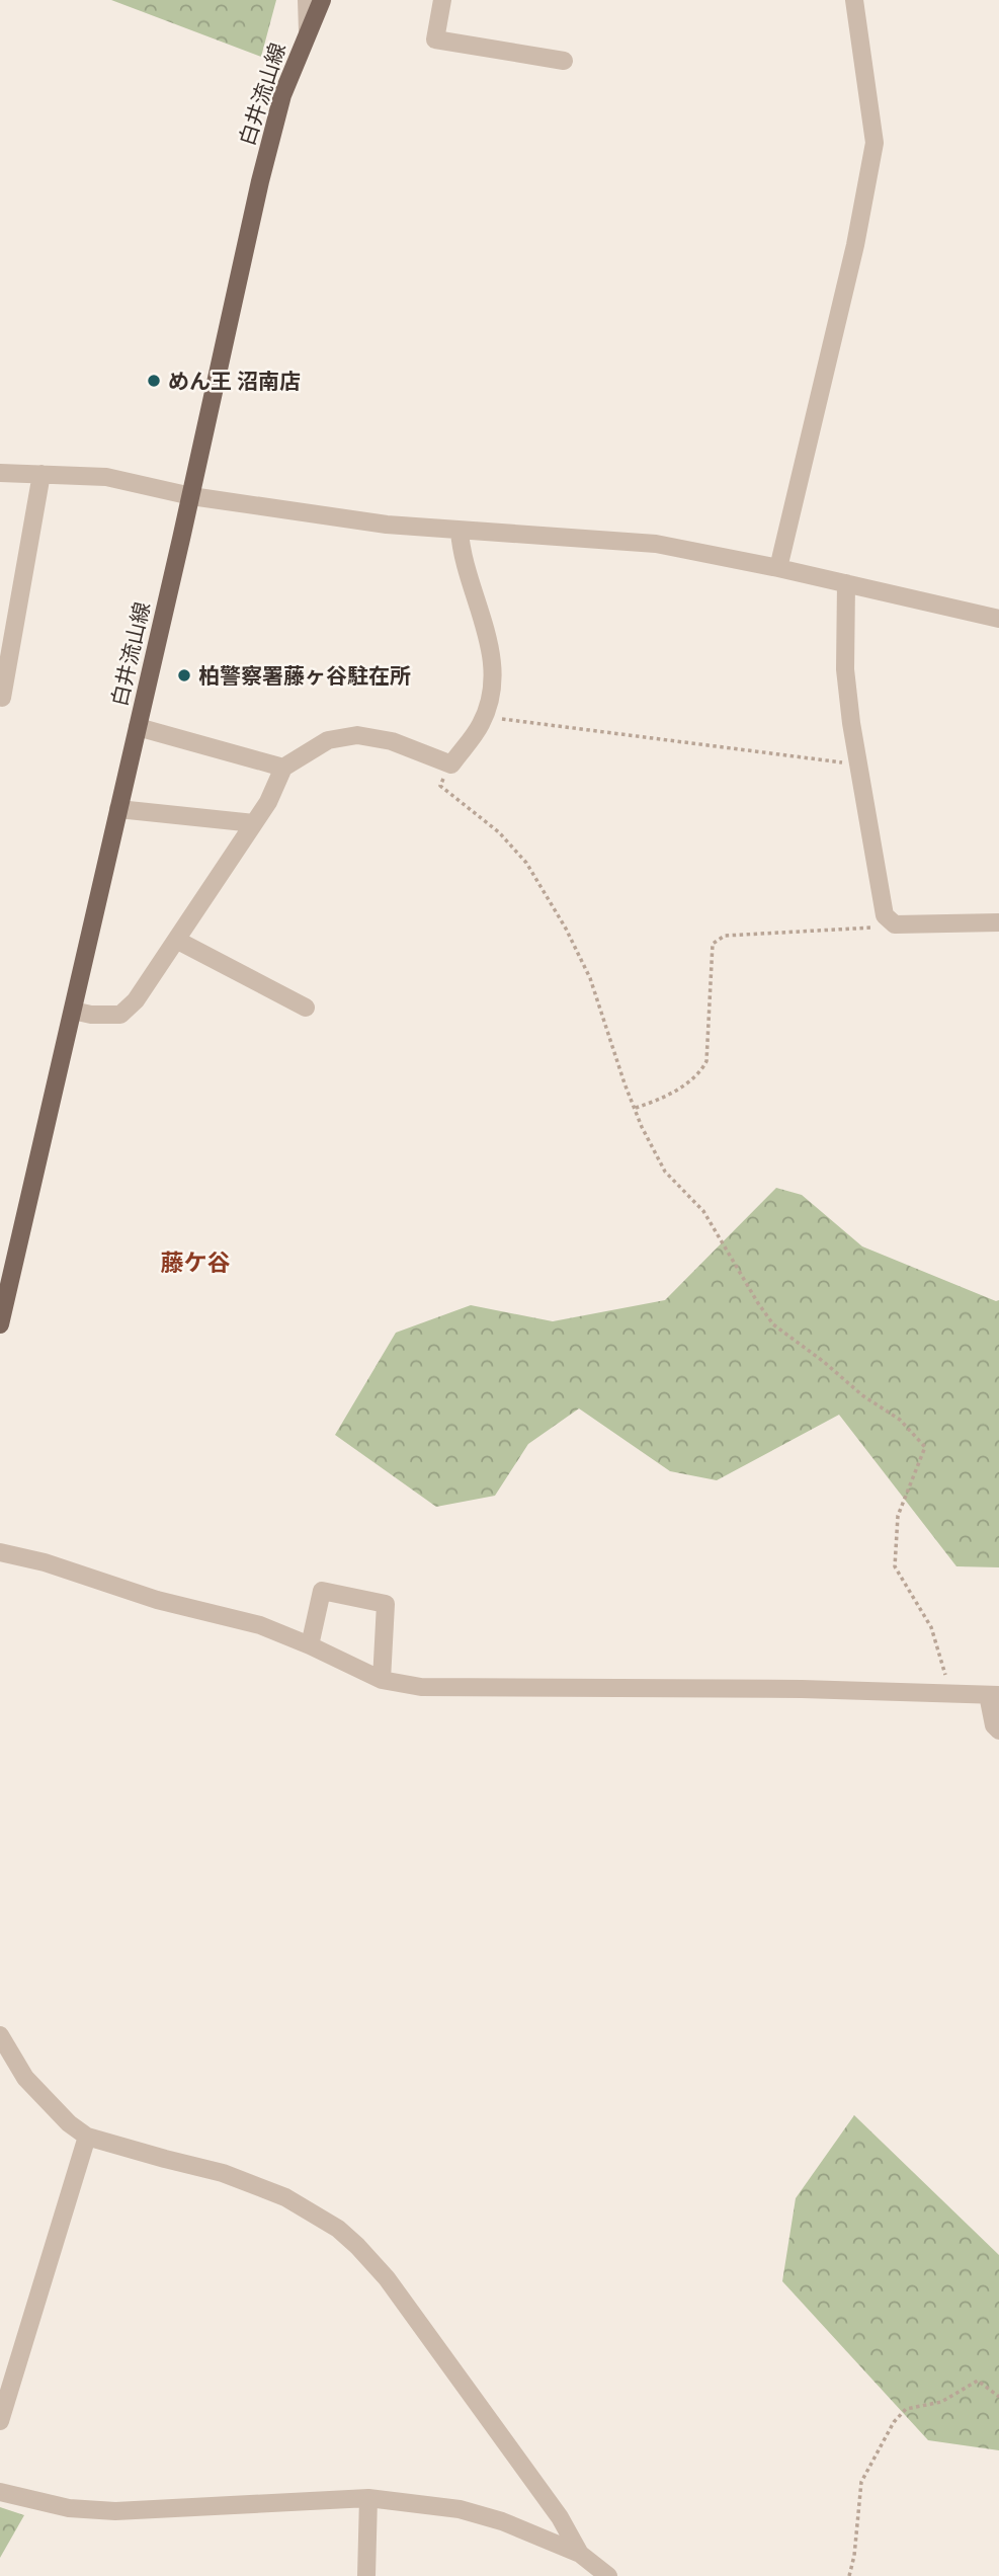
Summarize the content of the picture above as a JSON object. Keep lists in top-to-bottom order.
{
  "streets": {
    "main road": ["白井流山線"]
  },
  "districts": ["藤ケ谷"],
  "places": ["めん王 沼南店", "柏警察署藤ヶ谷駐在所"]
}
